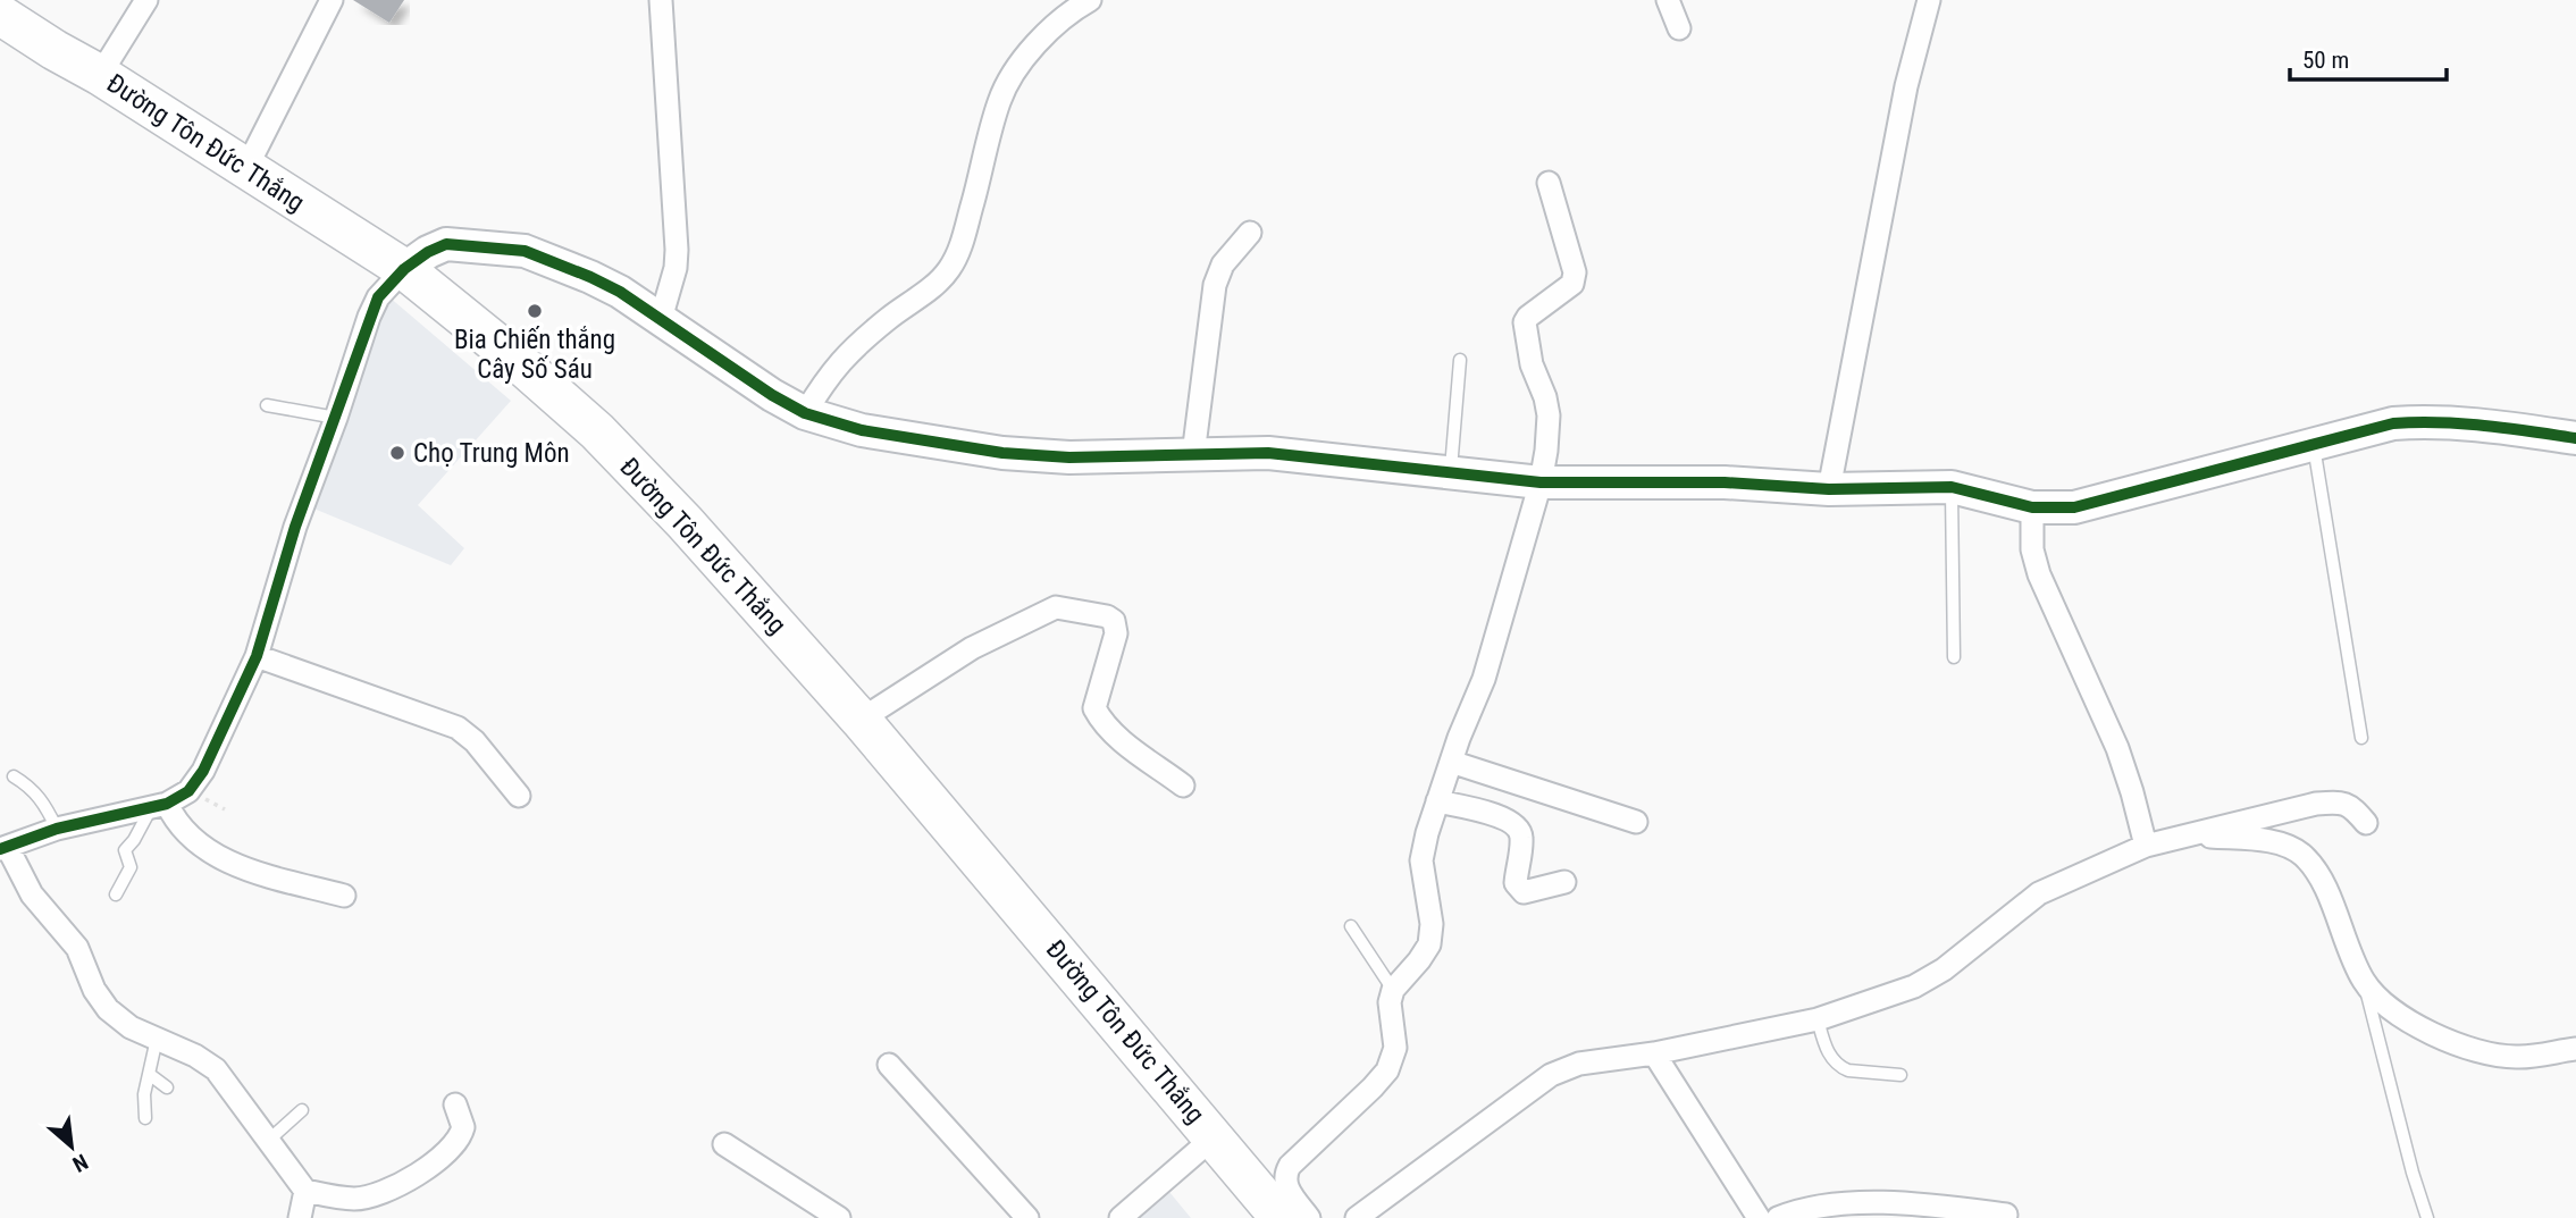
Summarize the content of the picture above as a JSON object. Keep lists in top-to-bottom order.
{
  "streets": {
    "highway": ["Đường Tôn Đức Thắng"]
  },
  "places": ["Bia Chiến thắng Cây Số Sáu", "Chọ Trung Môn"],
  "scale_bar": "50 m",
  "north": "bottom right"
}
